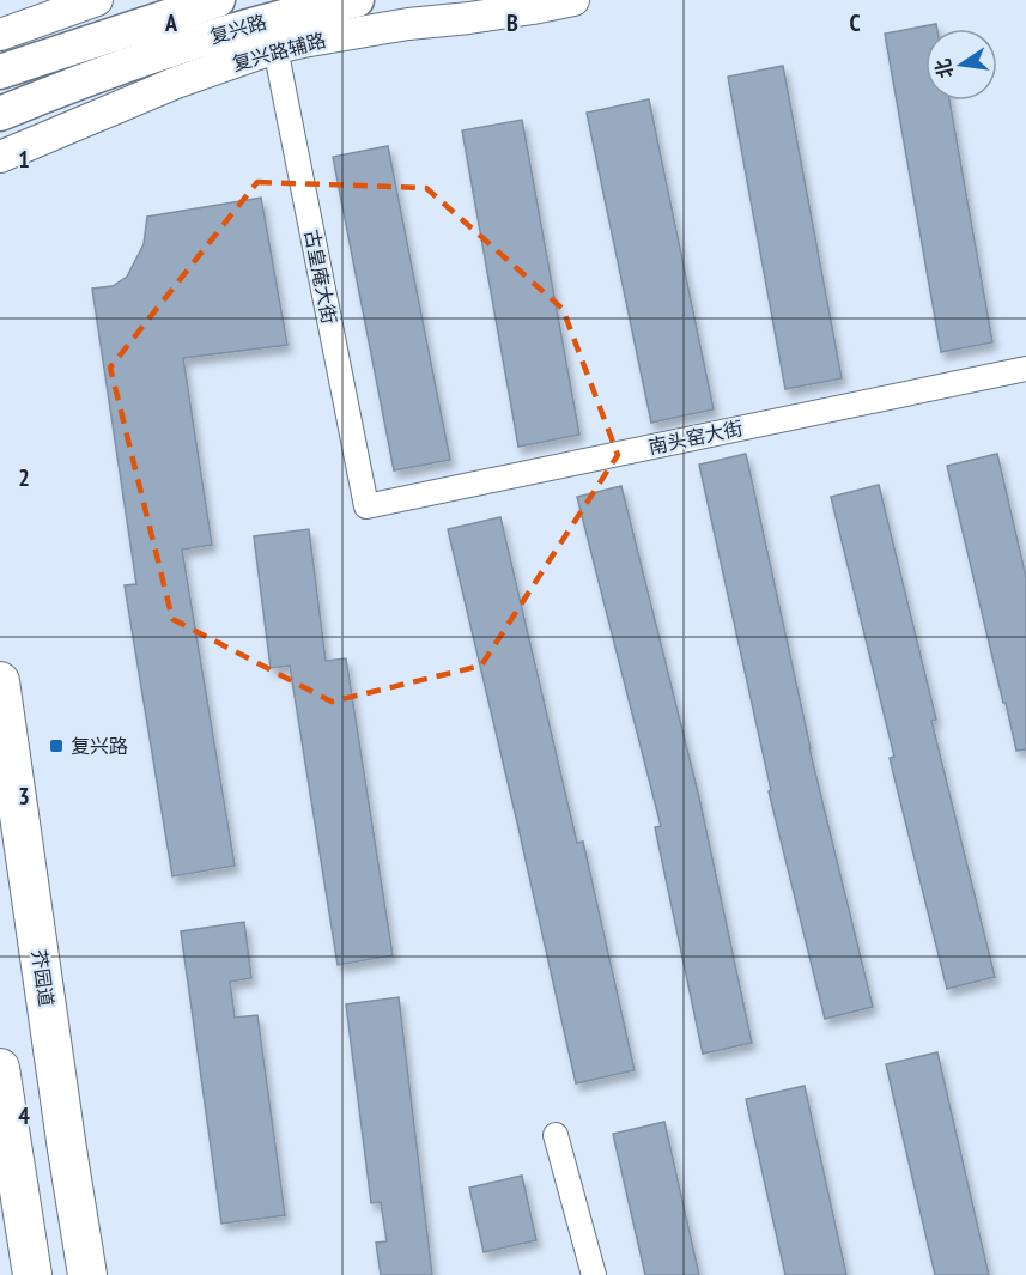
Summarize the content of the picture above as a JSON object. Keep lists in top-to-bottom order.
{
  "streets": {
    "main road": ["复兴路", "芥园道"],
    "street": ["复兴路辅路", "古皇庵大街", "南头窑大街"]
  },
  "crossings": [
    ["复兴路辅路", "古皇庵大街"],
    ["古皇庵大街", "南头窑大街"]
  ],
  "places": {
    "transit": ["复兴路"]
  },
  "north": "left",
  "grid": {
    "columns": ["A", "B", "C"],
    "rows": [
      "1",
      "2",
      "3",
      "4"
    ]
  }
}
